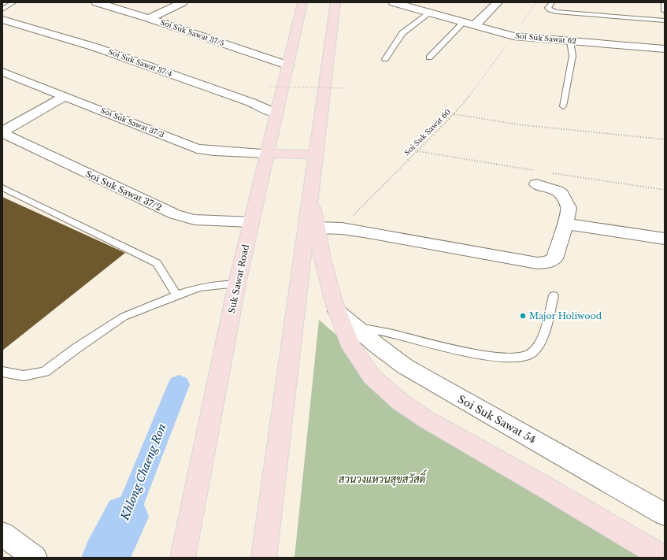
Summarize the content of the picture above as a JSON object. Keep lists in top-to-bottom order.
{
  "streets": {
    "main road": ["Suk Sawat Road"],
    "street": [
      "Soi Suk Sawat 37/5",
      "Soi Suk Sawat 62",
      "Soi Suk Sawat 37/4",
      "Soi Suk Sawat 37/3",
      "Soi Suk Sawat 37/2",
      "Soi Suk Sawat 54"
    ],
    "path": ["Soi Suk Sawat 60"]
  },
  "crossings": [
    ["Soi Suk Sawat 37/5", "Suk Sawat Road"],
    ["Soi Suk Sawat 62", "Soi Suk Sawat 60"],
    ["Soi Suk Sawat 37/4", "Suk Sawat Road"],
    ["Soi Suk Sawat 37/3", "Soi Suk Sawat 37/2"],
    ["Soi Suk Sawat 37/3", "Suk Sawat Road"],
    ["Soi Suk Sawat 37/2", "Suk Sawat Road"]
  ],
  "water": ["Khlong Chaeng Ron"],
  "parks": ["สวนวงแหวนสุขสวัสดิ์"],
  "places": ["Major Holiwood"]
}
